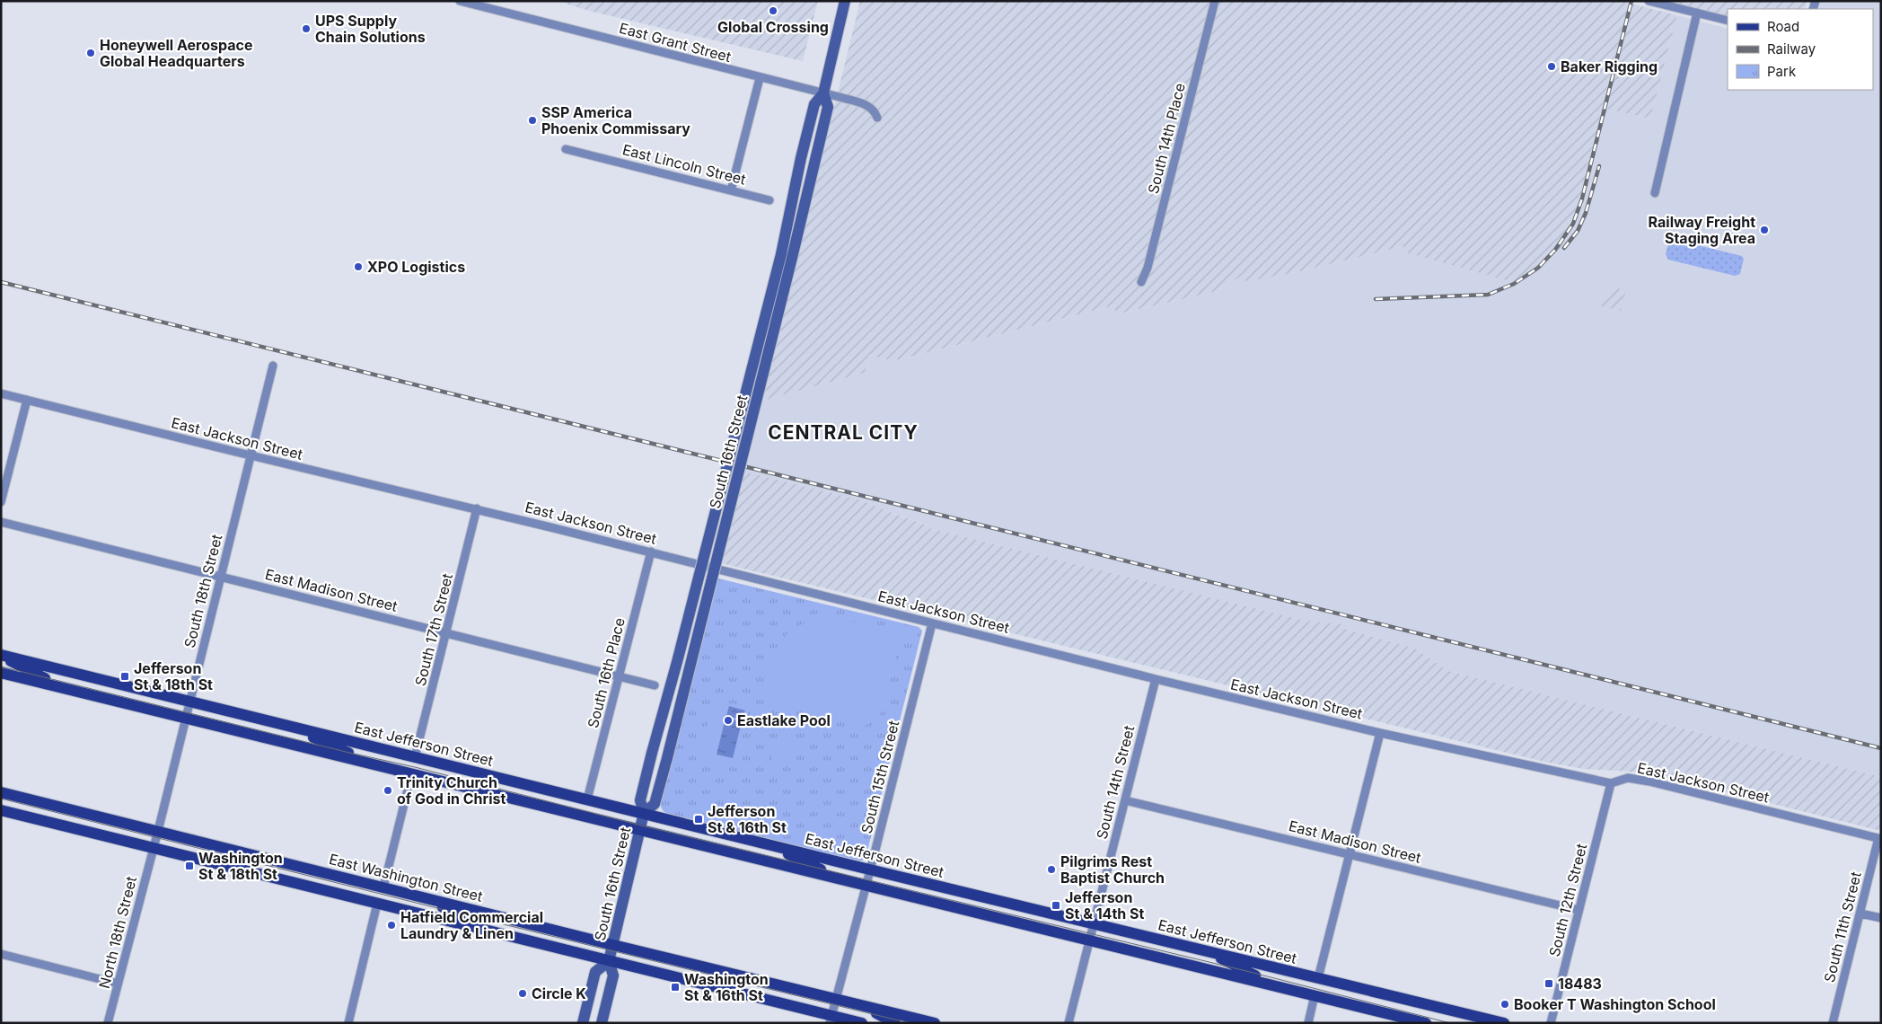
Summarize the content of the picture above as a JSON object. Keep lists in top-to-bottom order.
{
  "streets": {
    "main road": ["South 16th Street", "East Jefferson Street", "East Washington Street"],
    "street": [
      "East Grant Street",
      "South 14th Place",
      "East Lincoln Street",
      "East Jackson Street",
      "East Madison Street",
      "South 18th Street",
      "South 17th Street",
      "South 16th Place",
      "South 15th Street",
      "South 14th Street",
      "South 12th Street",
      "South 11th Street",
      "North 18th Street"
    ]
  },
  "crossings": [
    ["East Grant Street", "South 16th Street"],
    ["East Jackson Street", "South 18th Street"],
    ["East Jackson Street", "South 17th Street"],
    ["East Jackson Street", "South 16th Place"],
    ["East Jackson Street", "South 15th Street"],
    ["East Jackson Street", "South 14th Street"],
    ["East Jackson Street", "South 12th Street"],
    ["East Jackson Street", "South 11th Street"],
    ["South 16th Street", "East Jefferson Street"],
    ["South 16th Street", "East Washington Street"],
    ["East Madison Street", "South 18th Street"],
    ["East Madison Street", "South 17th Street"],
    ["East Madison Street", "South 16th Place"],
    ["East Madison Street", "South 14th Street"],
    ["East Madison Street", "South 12th Street"],
    ["South 18th Street", "East Jefferson Street"],
    ["South 18th Street", "East Washington Street"],
    ["South 18th Street", "North 18th Street"],
    ["South 17th Street", "East Jefferson Street"],
    ["South 16th Place", "East Jefferson Street"],
    ["East Jefferson Street", "South 15th Street"],
    ["East Jefferson Street", "South 14th Street"],
    ["South 15th Street", "East Washington Street"]
  ],
  "districts": ["CENTRAL CITY"],
  "places": {
    "other": [
      "Global Crossing",
      "UPS Supply Chain Solutions",
      "Honeywell Aerospace Global Headquarters",
      "Baker Rigging",
      "SSP America Phoenix Commissary",
      "Railway Freight Staging Area",
      "XPO Logistics",
      "Eastlake Pool",
      "Trinity Church of God in Christ",
      "Pilgrims Rest Baptist Church",
      "Hatfield Commercial Laundry & Linen",
      "Circle K",
      "Booker T Washington School"
    ],
    "transit": [
      "Jefferson St & 18th St",
      "Jefferson St & 16th St",
      "Washington St & 18th St",
      "Jefferson St & 14th St",
      "18483",
      "Washington St & 16th St"
    ]
  },
  "legend": ["Road", "Railway", "Park"]
}
